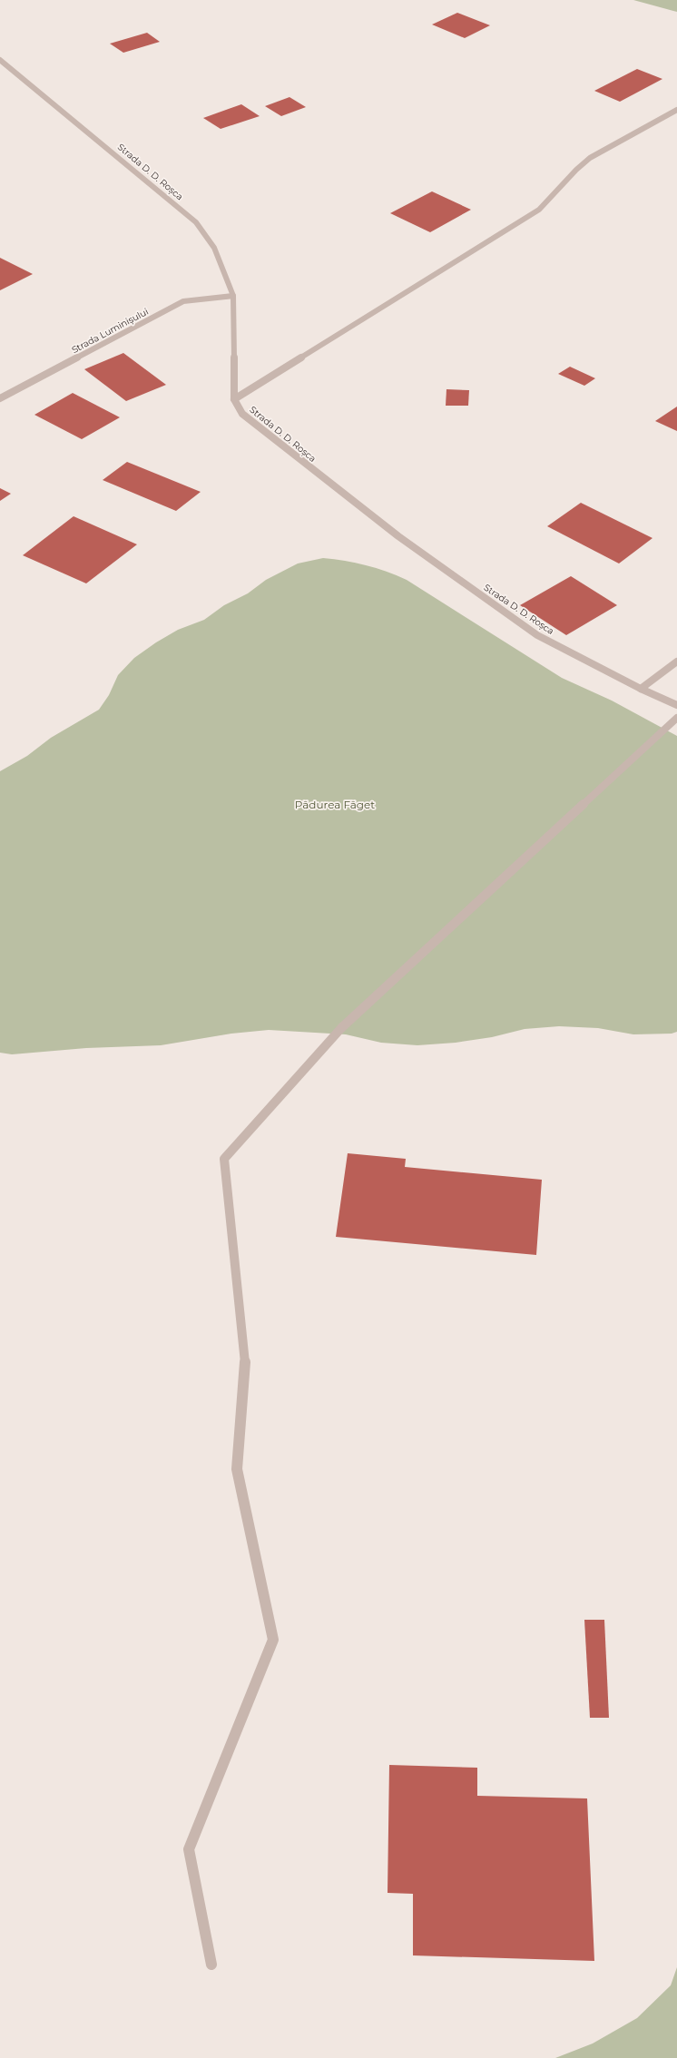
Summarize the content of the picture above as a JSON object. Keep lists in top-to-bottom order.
{
  "streets": {
    "street": ["Strada D. D. Roșca", "Strada Luminișului"]
  },
  "crossings": [
    ["Strada D. D. Roșca", "Strada Luminișului"]
  ],
  "parks": ["Pădurea Făget"]
}
